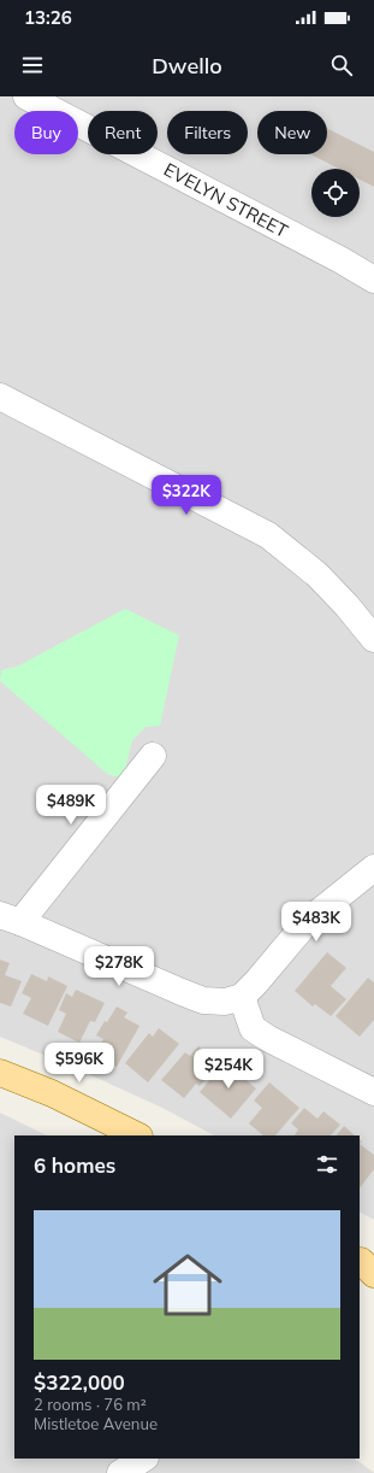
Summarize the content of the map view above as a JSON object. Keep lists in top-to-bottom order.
{
  "streets": {
    "street": ["EVELYN STREET"]
  },
  "page": {
    "status": "13:26",
    "header": "Dwello",
    "chip": [
      "Buy",
      "Rent",
      "Filters",
      "New"
    ],
    "price": [
      "$322K",
      "$489K",
      "$483K",
      "$278K",
      "$596K",
      "$254K"
    ],
    "heading": "6 homes",
    "list": [
      {
        "name": "$322,000",
        "note": "2 rooms · 76 m² · Mistletoe Avenue"
      }
    ]
  }
}
